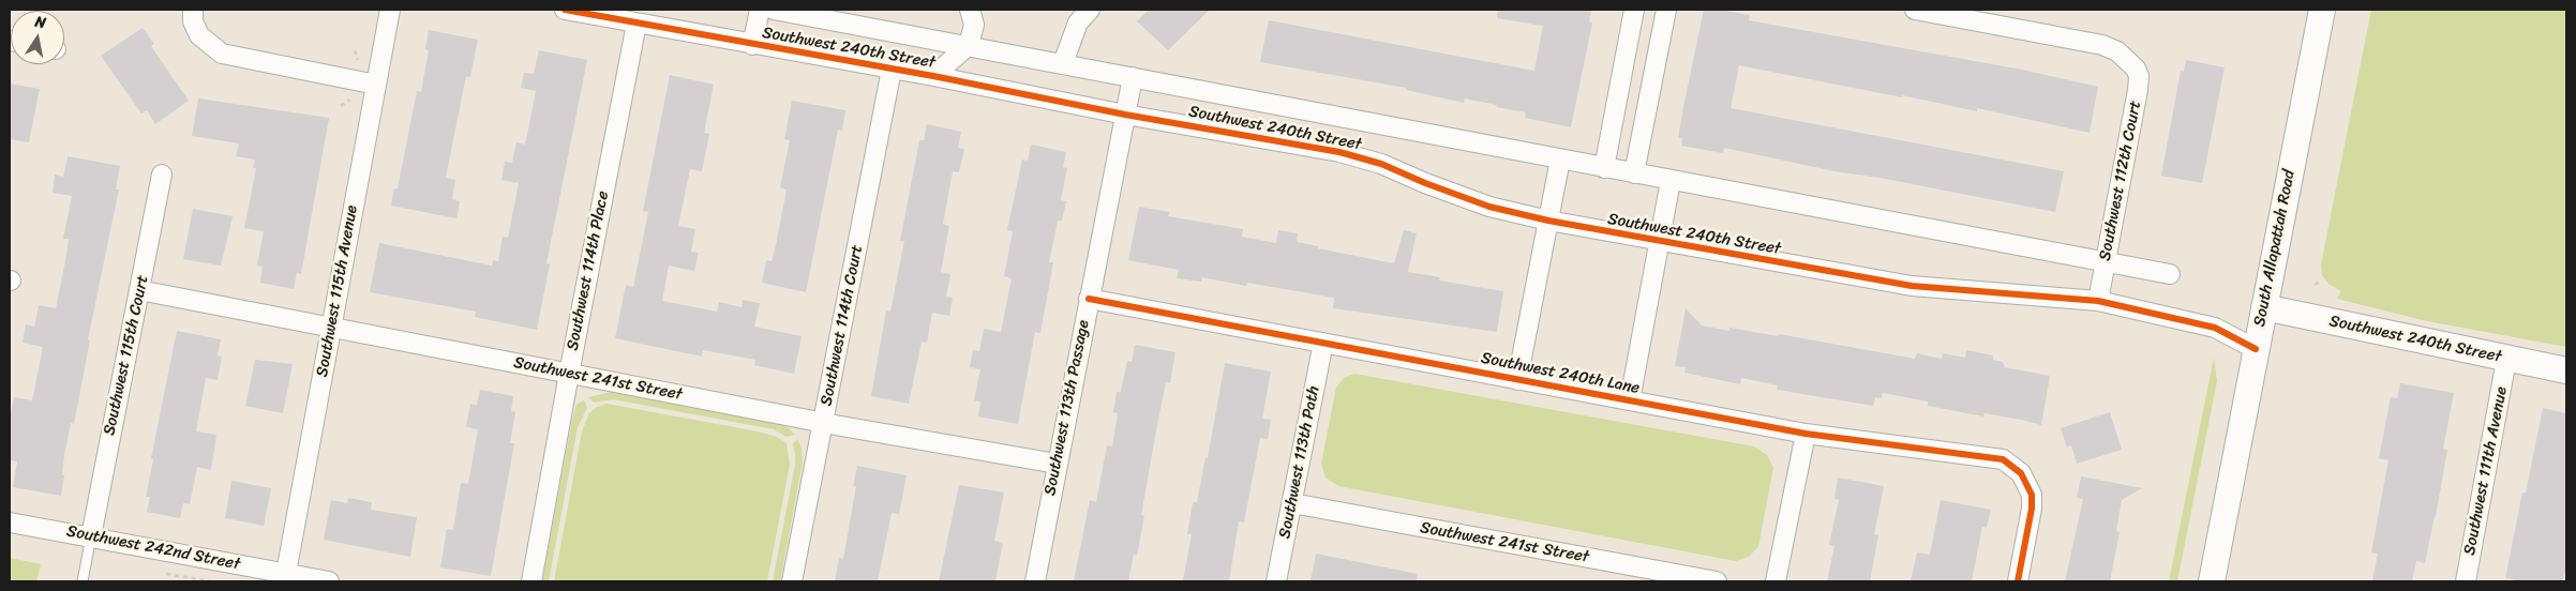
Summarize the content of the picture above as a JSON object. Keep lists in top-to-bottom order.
{
  "streets": {
    "main road": ["Southwest 240th Street", "South Allapattah Road"],
    "street": [
      "Southwest 112th Court",
      "Southwest 114th Place",
      "Southwest 115th Avenue",
      "Southwest 114th Court",
      "Southwest 115th Court",
      "Southwest 240th Lane",
      "Southwest 241st Street",
      "Southwest 113th Passage",
      "Southwest 113th Path",
      "Southwest 111th Avenue",
      "Southwest 242nd Street"
    ]
  },
  "crossings": [
    ["Southwest 240th Street", "Southwest 112th Court"],
    ["Southwest 240th Street", "South Allapattah Road"],
    ["Southwest 240th Street", "Southwest 114th Place"],
    ["Southwest 240th Street", "Southwest 114th Court"],
    ["Southwest 240th Street", "Southwest 113th Passage"],
    ["Southwest 240th Street", "Southwest 111th Avenue"],
    ["Southwest 114th Place", "Southwest 241st Street"],
    ["Southwest 115th Avenue", "Southwest 241st Street"],
    ["Southwest 115th Avenue", "Southwest 242nd Street"],
    ["Southwest 114th Court", "Southwest 241st Street"],
    ["Southwest 115th Court", "Southwest 241st Street"],
    ["Southwest 115th Court", "Southwest 242nd Street"],
    ["Southwest 240th Lane", "Southwest 113th Passage"],
    ["Southwest 240th Lane", "Southwest 113th Path"],
    ["Southwest 241st Street", "Southwest 113th Passage"],
    ["Southwest 241st Street", "Southwest 113th Path"]
  ],
  "north": "top"
}
